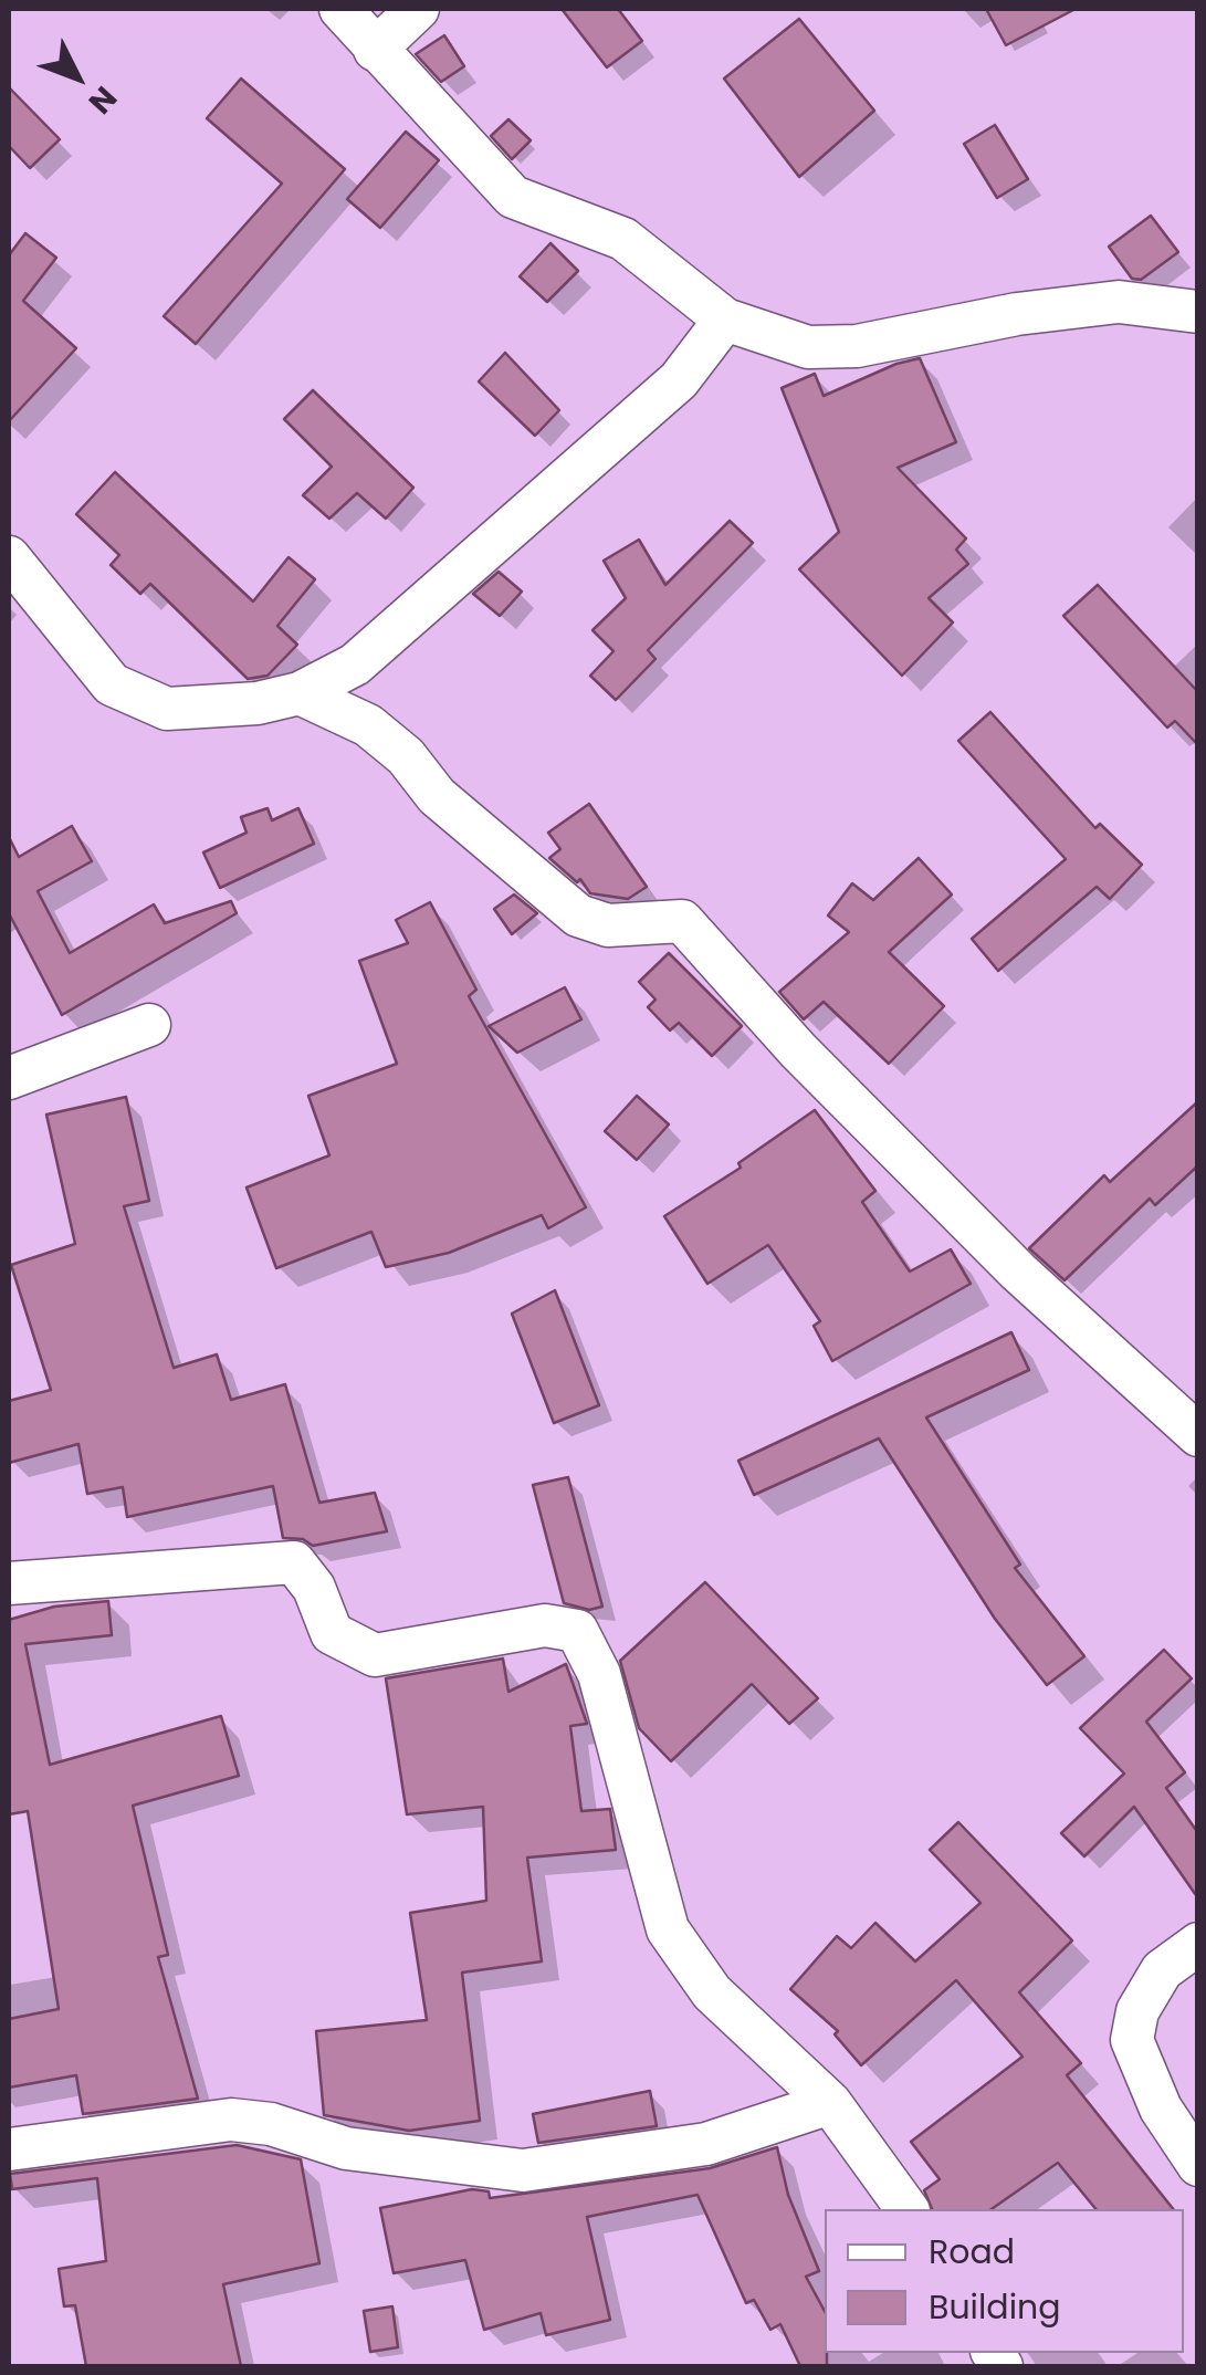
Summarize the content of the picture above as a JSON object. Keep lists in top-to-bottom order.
{
  "legend": ["Road", "Building"],
  "north": "bottom right"
}
